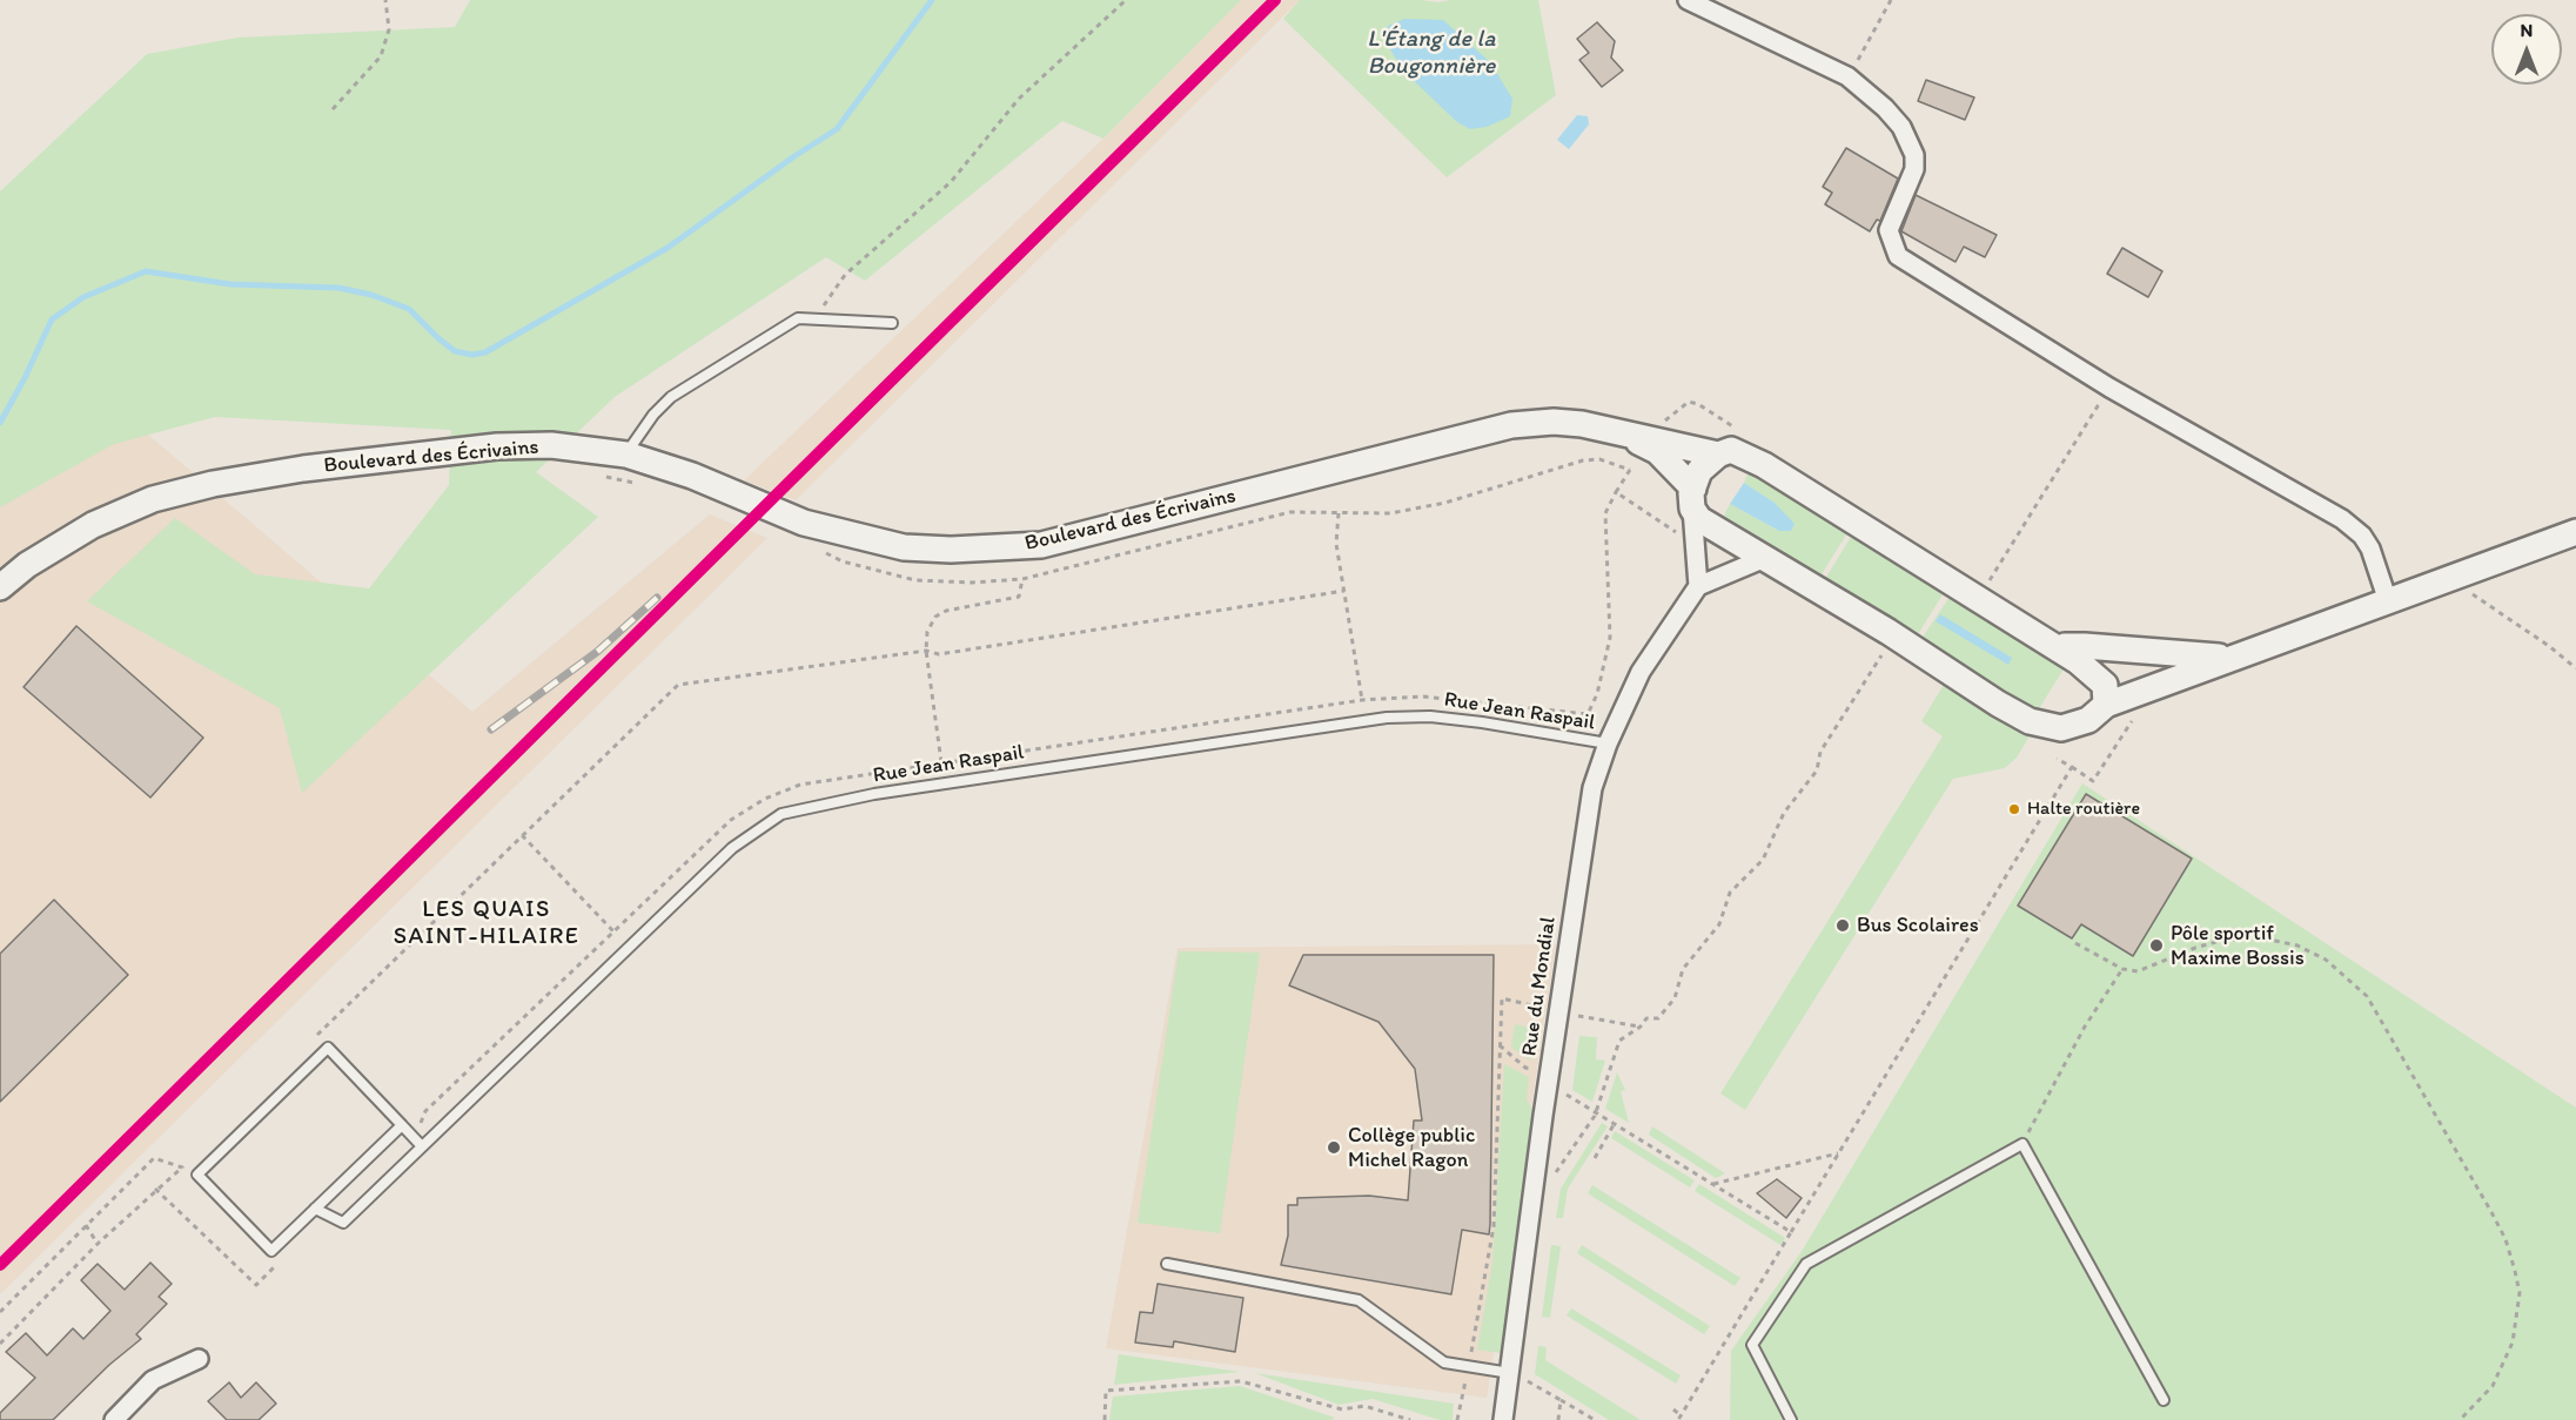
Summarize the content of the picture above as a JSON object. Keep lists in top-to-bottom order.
{
  "streets": {
    "main road": ["Boulevard des Écrivains"],
    "street": ["Rue du Mondial"],
    "lane": ["Rue Jean Raspail"]
  },
  "crossings": [
    ["Rue Jean Raspail", "Rue du Mondial"]
  ],
  "districts": ["LES QUAIS SAINT-HILAIRE"],
  "water": ["L'Étang de la Bougonnière"],
  "places": [
    "Halte routière",
    "Bus Scolaires",
    "Pôle sportif Maxime Bossis",
    "Collège public Michel Ragon"
  ],
  "north": "top"
}
